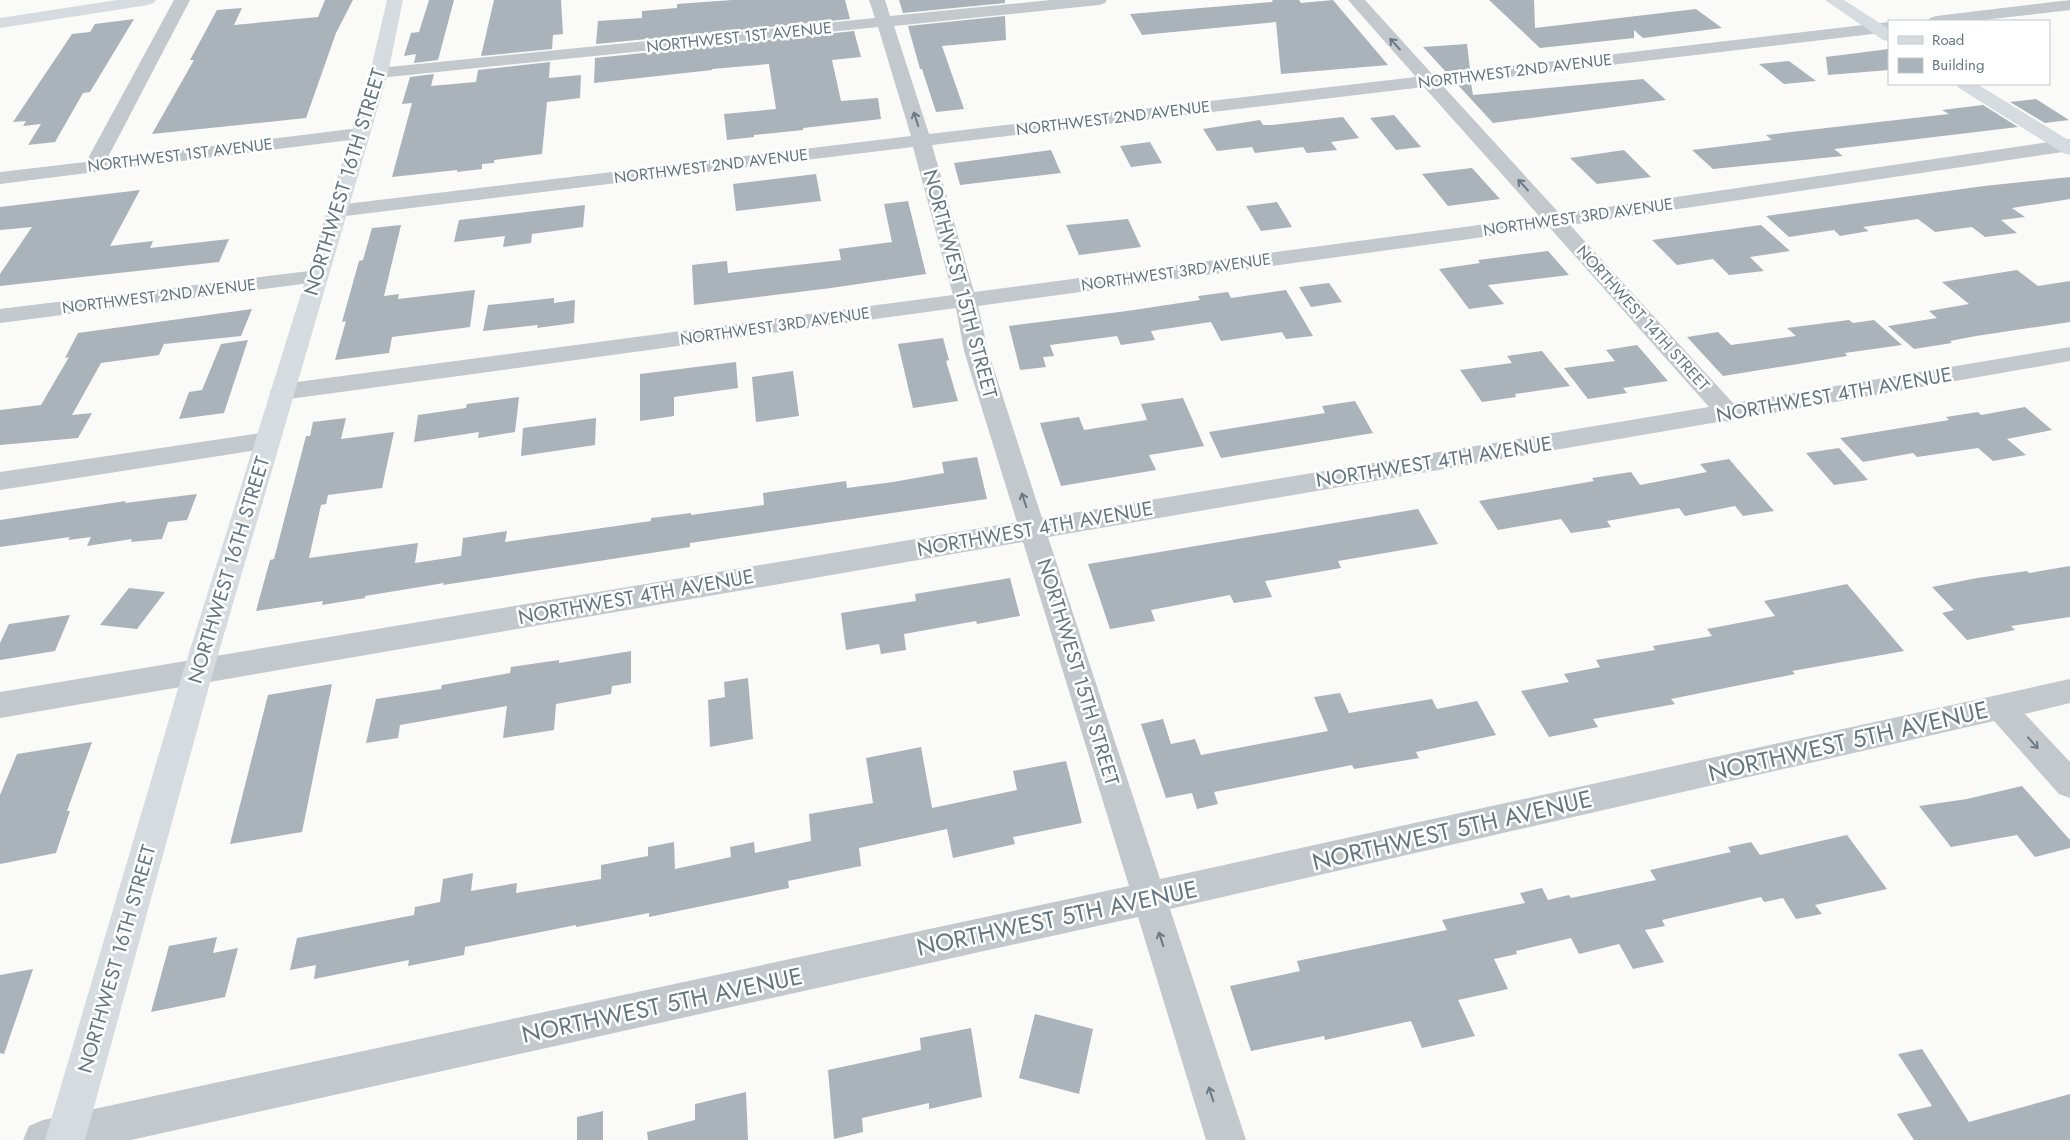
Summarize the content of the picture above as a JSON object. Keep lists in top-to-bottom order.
{
  "streets": {
    "street": [
      "NORTHWEST 1ST AVENUE",
      "NORTHWEST 2ND AVENUE",
      "NORTHWEST 16TH STREET",
      "NORTHWEST 3RD AVENUE",
      "NORTHWEST 15TH STREET",
      "NORTHWEST 14TH STREET",
      "NORTHWEST 4TH AVENUE",
      "NORTHWEST 5TH AVENUE"
    ]
  },
  "crossings": [
    ["NORTHWEST 1ST AVENUE", "NORTHWEST 16TH STREET"],
    ["NORTHWEST 1ST AVENUE", "NORTHWEST 15TH STREET"],
    ["NORTHWEST 2ND AVENUE", "NORTHWEST 16TH STREET"],
    ["NORTHWEST 2ND AVENUE", "NORTHWEST 15TH STREET"],
    ["NORTHWEST 2ND AVENUE", "NORTHWEST 14TH STREET"],
    ["NORTHWEST 16TH STREET", "NORTHWEST 3RD AVENUE"],
    ["NORTHWEST 16TH STREET", "NORTHWEST 4TH AVENUE"],
    ["NORTHWEST 16TH STREET", "NORTHWEST 5TH AVENUE"],
    ["NORTHWEST 3RD AVENUE", "NORTHWEST 15TH STREET"],
    ["NORTHWEST 3RD AVENUE", "NORTHWEST 14TH STREET"],
    ["NORTHWEST 15TH STREET", "NORTHWEST 4TH AVENUE"],
    ["NORTHWEST 15TH STREET", "NORTHWEST 5TH AVENUE"],
    ["NORTHWEST 14TH STREET", "NORTHWEST 4TH AVENUE"]
  ],
  "one_way": ["NORTHWEST 15TH STREET", "NORTHWEST 14TH STREET"],
  "legend": ["Road", "Building"]
}
